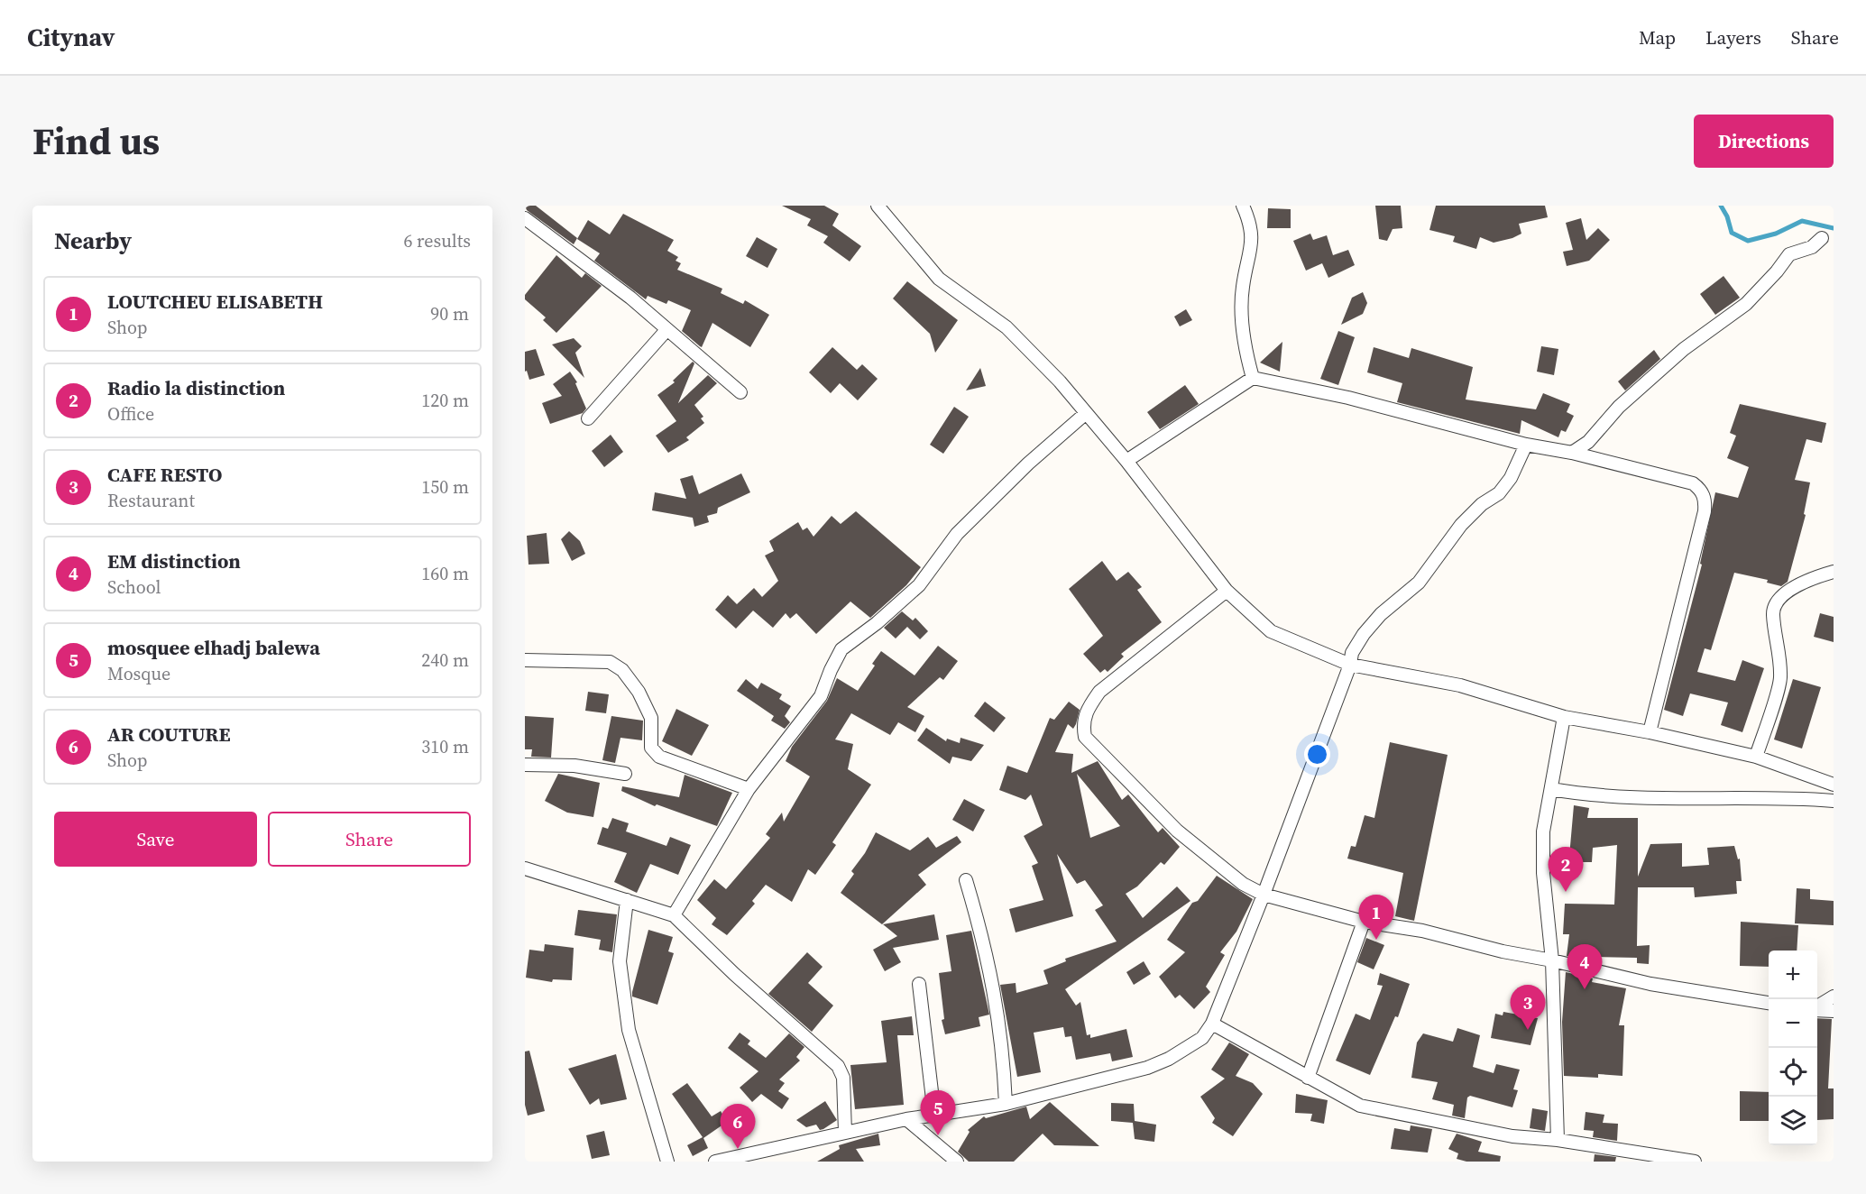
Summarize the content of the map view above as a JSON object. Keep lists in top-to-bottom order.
{
  "page": {
    "header": "Citynav",
    "nav": ["Map", "Layers", "Share"],
    "title": "Find us",
    "buttons": [
      "Directions",
      ["Save", "Share"]
    ],
    "heading": ["Nearby", "6 results"],
    "list": [
      {
        "mark": "1",
        "name": "LOUTCHEU ELISABETH",
        "note": "Shop",
        "value": "90 m"
      },
      {
        "mark": "2",
        "name": "Radio la distinction",
        "note": "Office",
        "value": "120 m"
      },
      {
        "mark": "3",
        "name": "CAFE RESTO",
        "note": "Restaurant",
        "value": "150 m"
      },
      {
        "mark": "4",
        "name": "EM distinction",
        "note": "School",
        "value": "160 m"
      },
      {
        "mark": "5",
        "name": "mosquee elhadj balewa",
        "note": "Mosque",
        "value": "240 m"
      },
      {
        "mark": "6",
        "name": "AR COUTURE",
        "note": "Shop",
        "value": "310 m"
      }
    ],
    "pins": [
      "2",
      "1",
      "4",
      "3",
      "5",
      "6"
    ],
    "map_buttons": ["+", "−"]
  }
}
